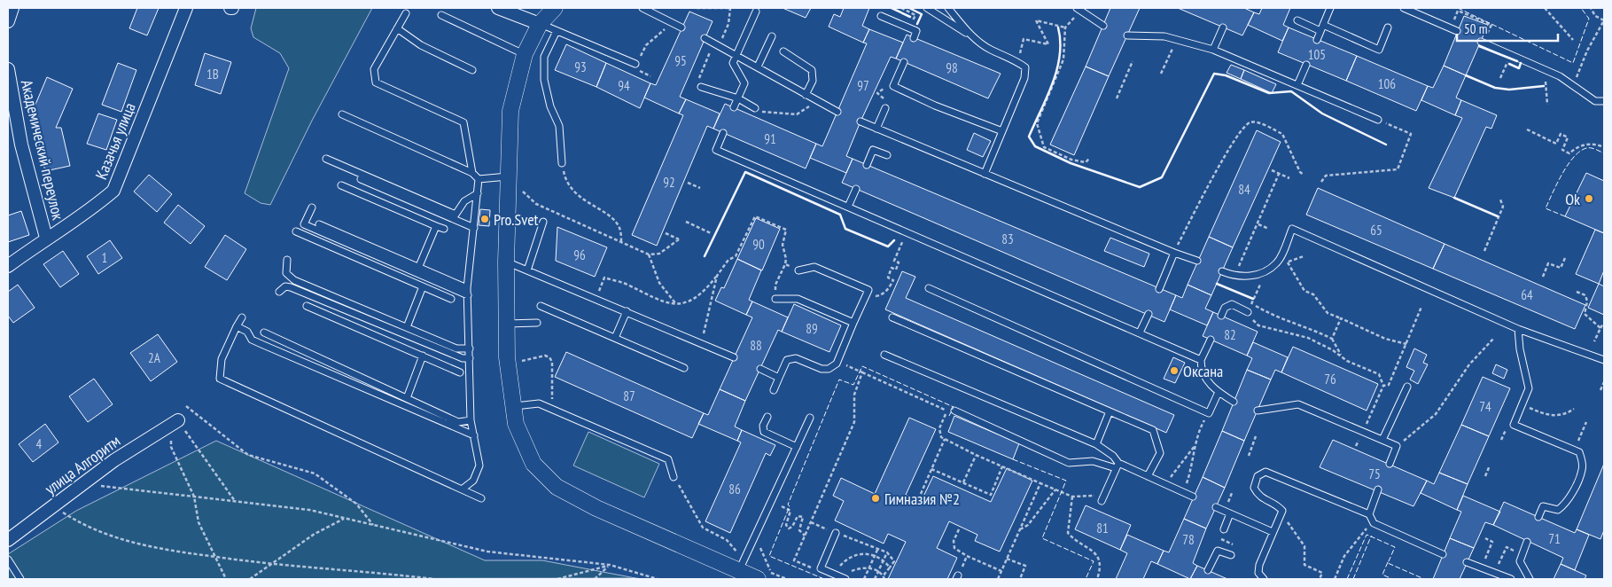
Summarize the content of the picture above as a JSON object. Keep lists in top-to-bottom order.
{
  "streets": {
    "street": ["Казачья улица", "Академический переулок", "улица Алгоритм"]
  },
  "crossings": [
    ["Казачья улица", "Академический переулок"]
  ],
  "places": [
    "Ok",
    "Pro.Svet",
    "Оксана",
    "Гимназия №2"
  ],
  "house_numbers": [
    "105",
    "95",
    "93",
    "98",
    "1В",
    "106",
    "94",
    "97",
    "91",
    "92",
    "84",
    "65",
    "83",
    "90",
    "96",
    "1",
    "64",
    "89",
    "82",
    "88",
    "2А",
    "76",
    "87",
    "74",
    "4",
    "75",
    "86",
    "81",
    "71",
    "78"
  ],
  "scale_bar": "50 m"
}
